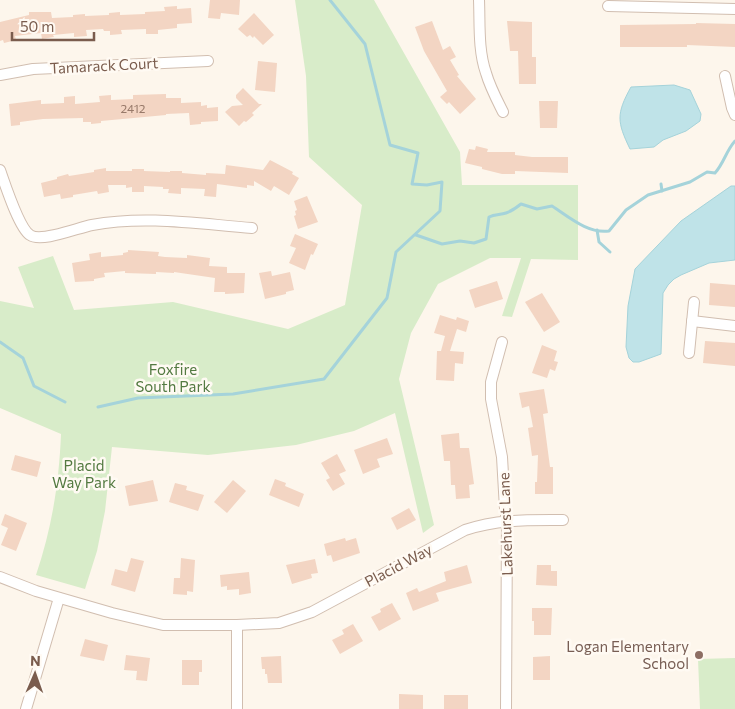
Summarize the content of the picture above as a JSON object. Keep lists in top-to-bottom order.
{
  "streets": {
    "street": ["Tamarack Court", "Lakehurst Lane", "Placid Way"]
  },
  "crossings": [
    ["Lakehurst Lane", "Placid Way"]
  ],
  "parks": ["Foxfire South Park", "Placid Way Park"],
  "places": ["Logan Elementary School"],
  "house_numbers": ["2412"],
  "scale_bar": "50 m",
  "north": "top"
}
